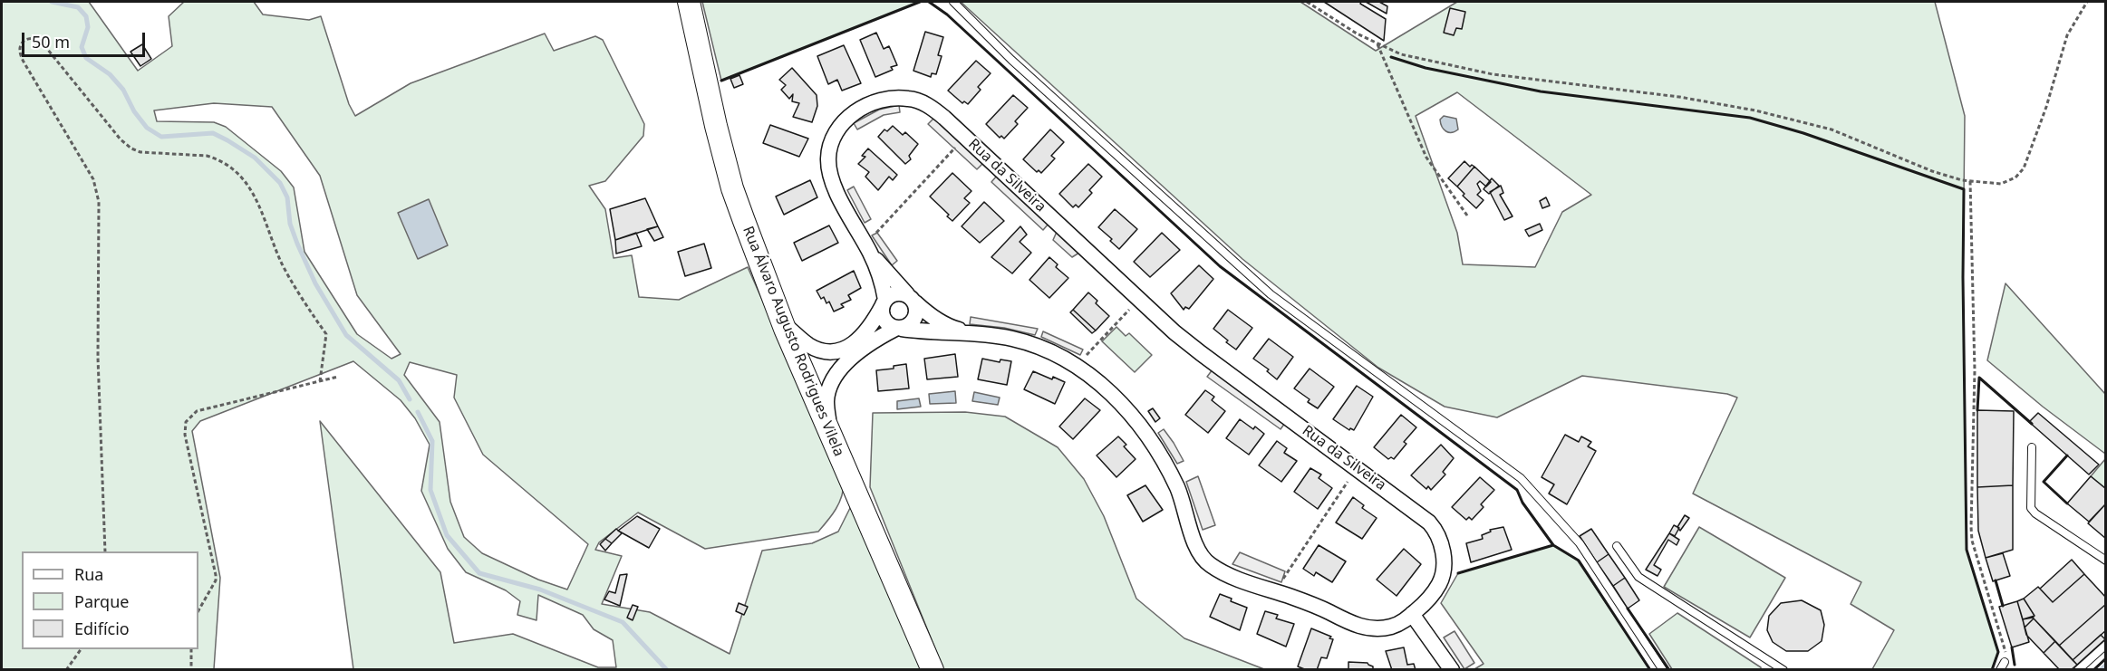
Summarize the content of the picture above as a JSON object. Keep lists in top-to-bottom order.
{
  "streets": {
    "main road": ["Rua Álvaro Augusto Rodrigues Vilela"],
    "street": ["Rua da Silveira"]
  },
  "legend": ["Rua", "Parque", "Edifício"],
  "scale_bar": "50 m"
}
